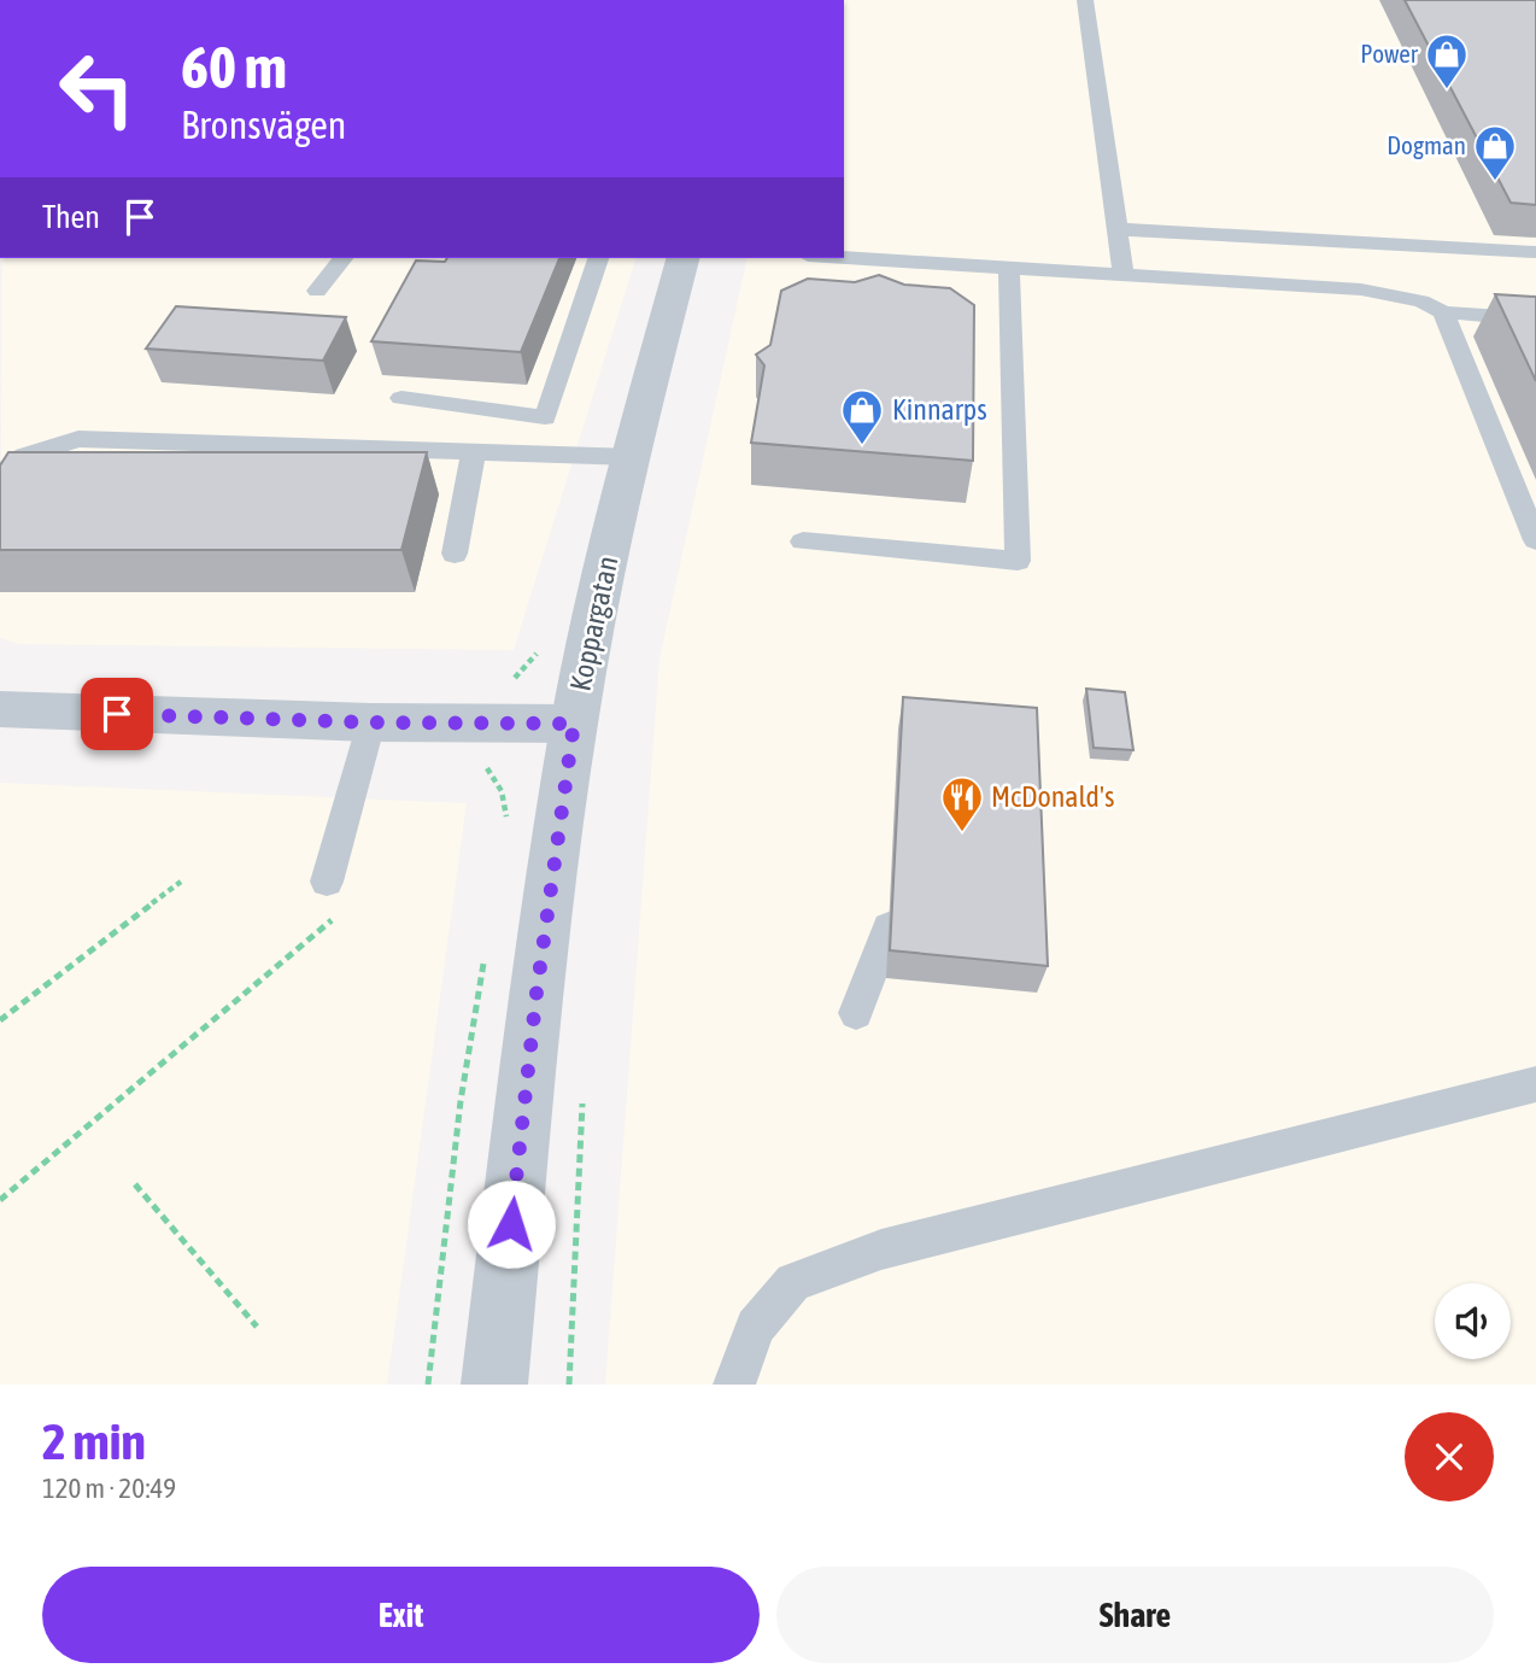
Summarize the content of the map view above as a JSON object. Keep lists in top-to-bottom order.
{
  "streets": {
    "street": ["Koppargatan"]
  },
  "places": {
    "shop": ["Power", "Dogman", "Kinnarps"],
    "restaurant": ["McDonald's"]
  },
  "page": {
    "turn": ["60 m", "Bronsvägen"],
    "then": "Then",
    "heading": ["2 min", "120 m · 20:49"],
    "buttons": ["Exit", "Share"]
  }
}
